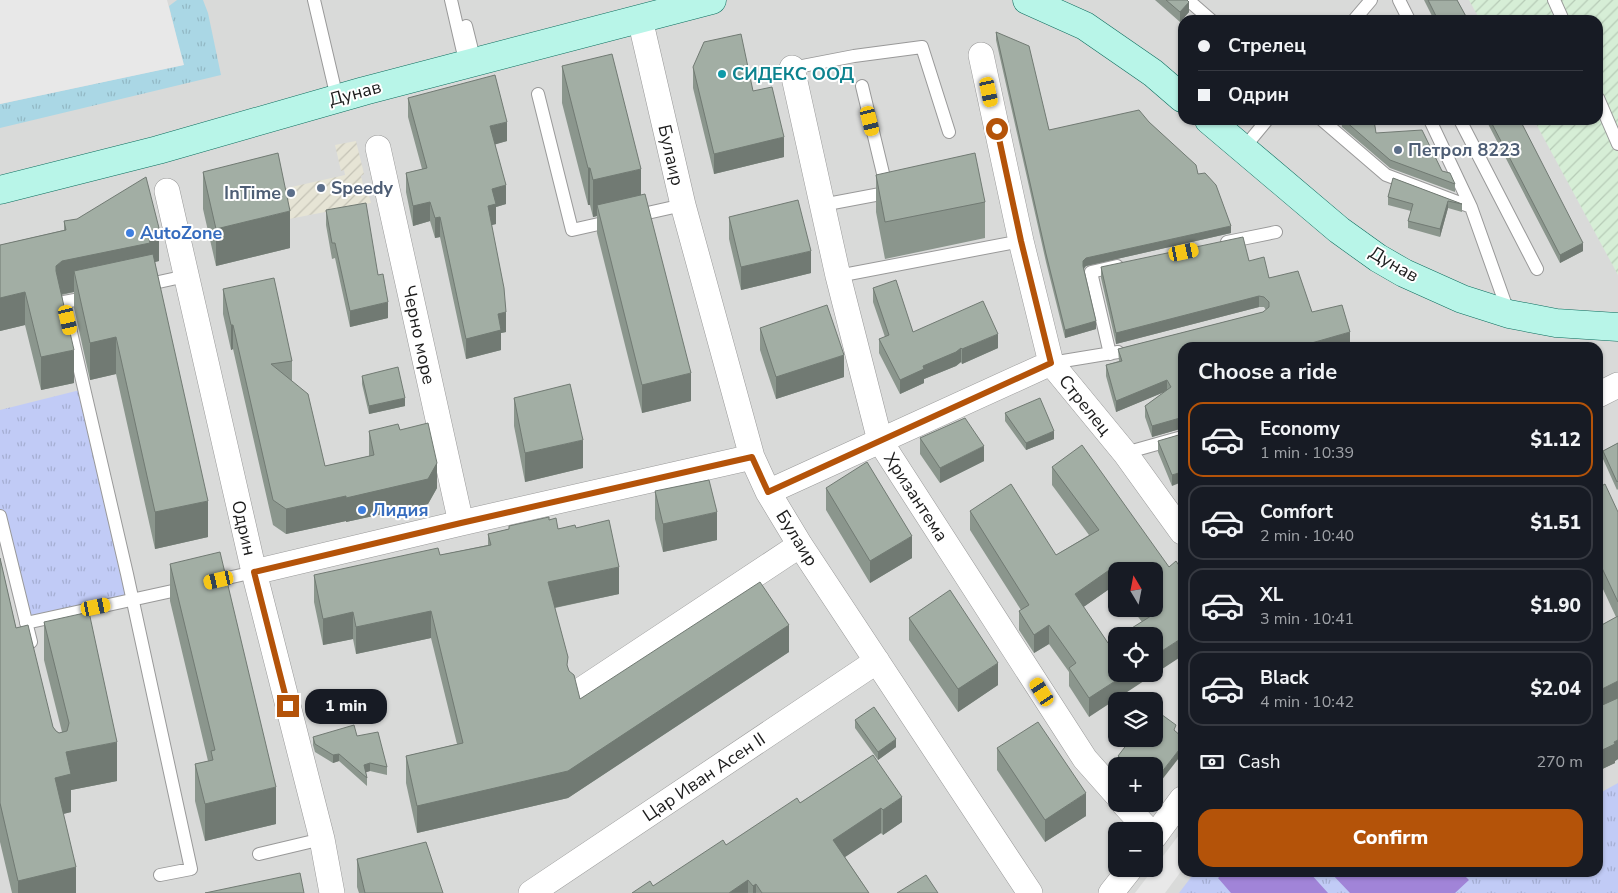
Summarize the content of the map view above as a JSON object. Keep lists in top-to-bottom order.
{
  "streets": {
    "main road": ["Дунав"],
    "street": [
      "Булаир",
      "Черно море",
      "Стрелец",
      "Хризантема",
      "Одрин",
      "Цар Иван Асен II"
    ]
  },
  "crossings": [
    ["Дунав", "Булаир"],
    ["Булаир", "Цар Иван Асен II"]
  ],
  "places": [
    "СИДЕКС ООД",
    "Петрол 8223",
    "Speedy",
    "InTime",
    "AutoZone",
    "Лидия"
  ],
  "north": "top",
  "page": {
    "banner": ["Стрелец", "Одрин"],
    "heading": "Choose a ride",
    "list": [
      {
        "name": "Economy",
        "note": "1 min · 10:39",
        "value": "$1.12"
      },
      {
        "name": "Comfort",
        "note": "2 min · 10:40",
        "value": "$1.51"
      },
      {
        "name": "XL",
        "note": "3 min · 10:41",
        "value": "$1.90"
      },
      {
        "name": "Black",
        "note": "4 min · 10:42",
        "value": "$2.04"
      }
    ],
    "map_buttons": ["+", "−"],
    "bubble": "1 min",
    "pay": ["Cash", "270 m"],
    "buttons": "Confirm"
  }
}
